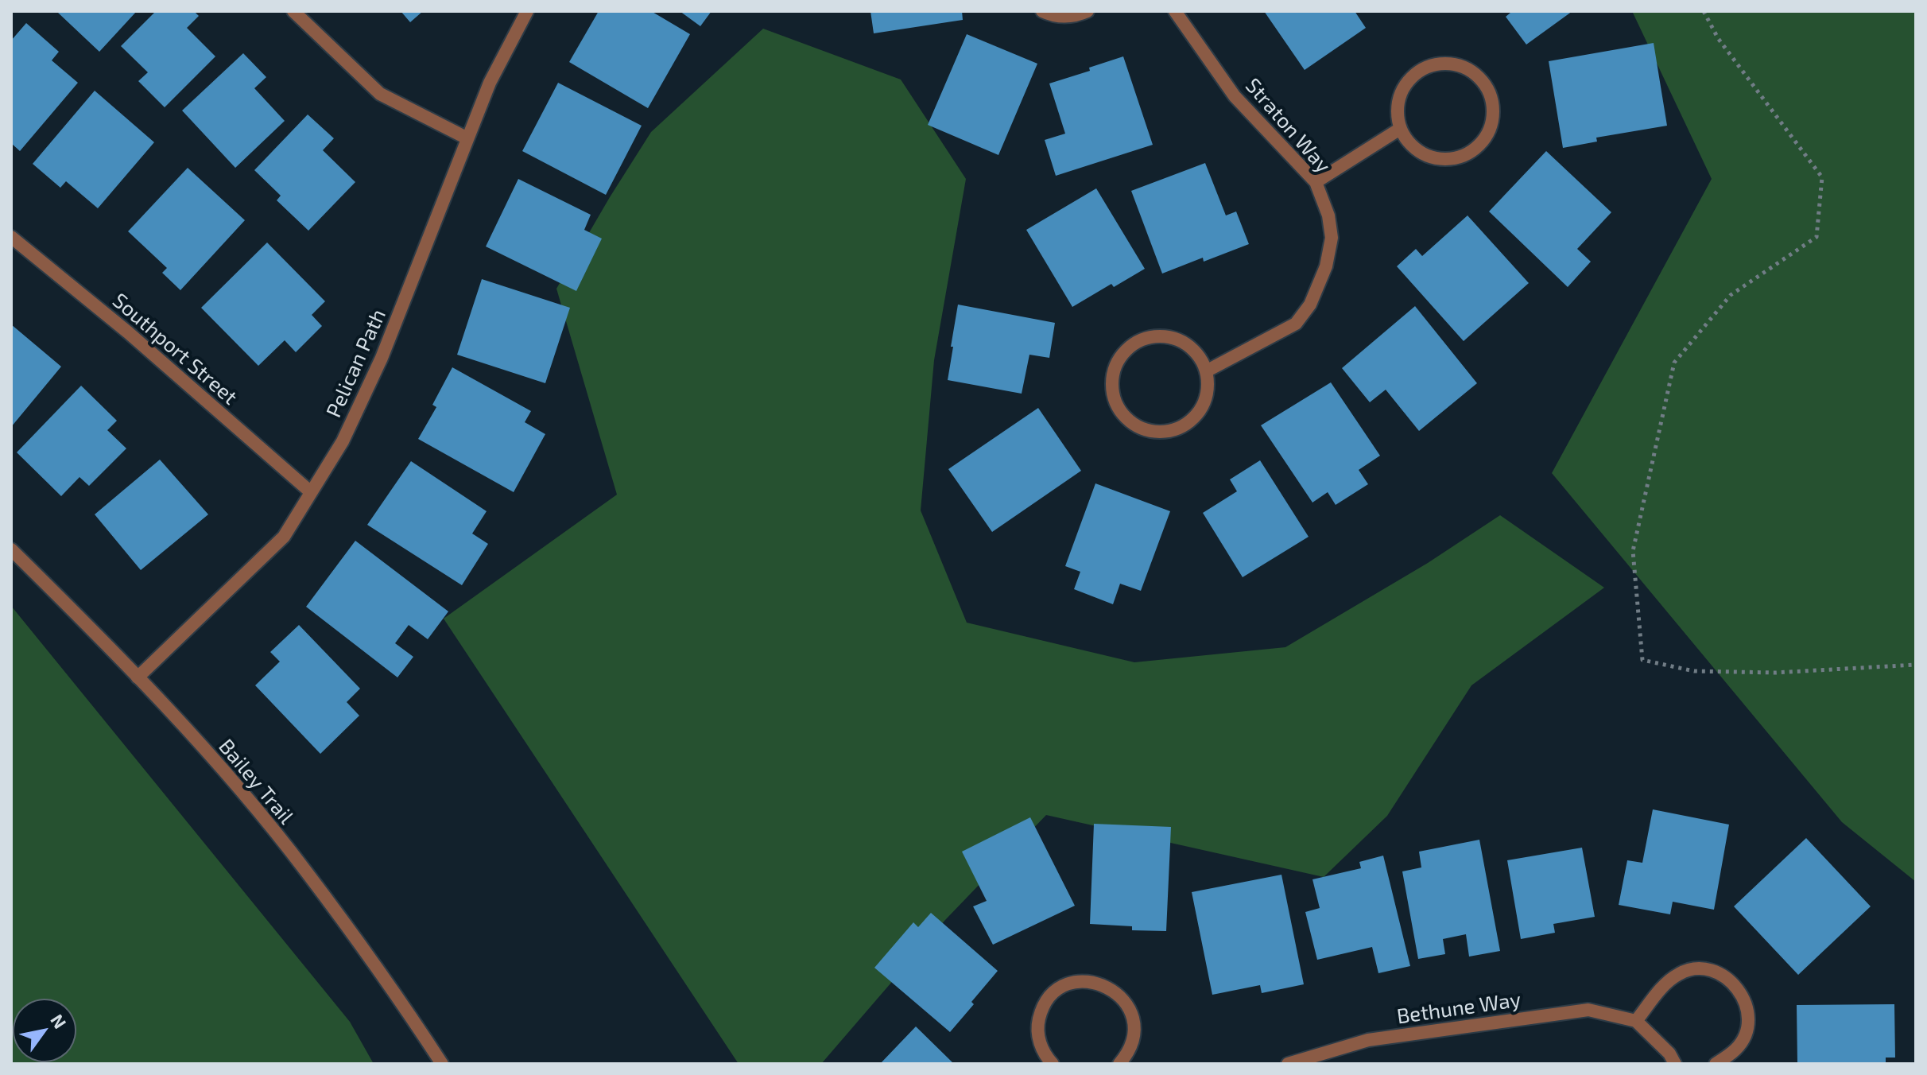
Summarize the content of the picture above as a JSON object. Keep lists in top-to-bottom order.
{
  "streets": {
    "street": [
      "Straton Way",
      "Southport Street",
      "Pelican Path",
      "Bailey Trail",
      "Bethune Way"
    ]
  },
  "crossings": [
    ["Southport Street", "Pelican Path"],
    ["Pelican Path", "Bailey Trail"]
  ],
  "north": "top right"
}
